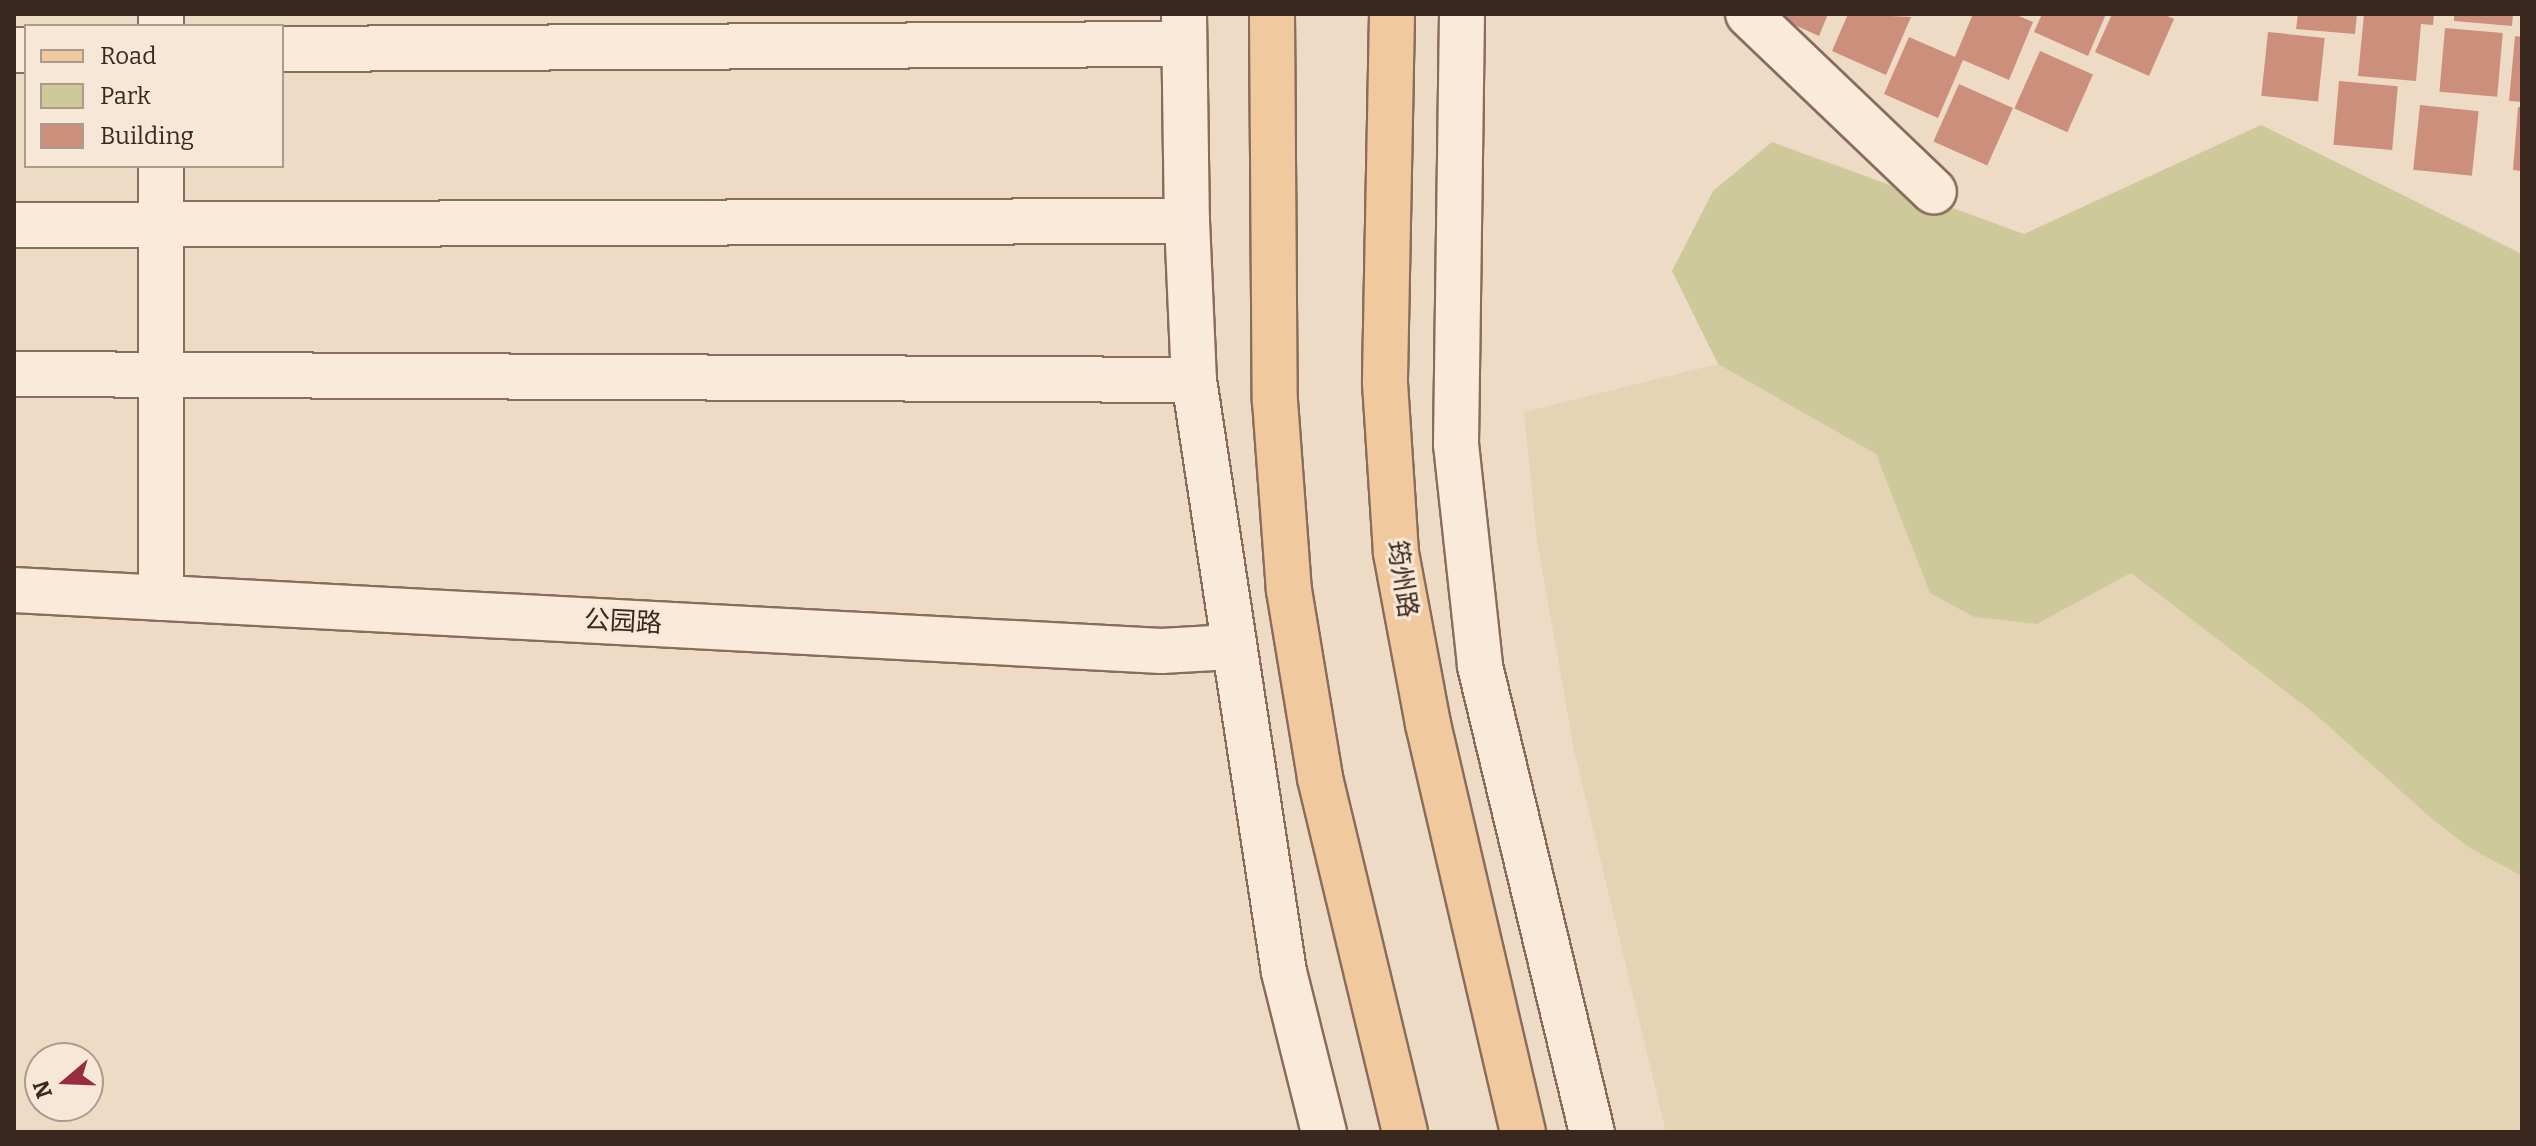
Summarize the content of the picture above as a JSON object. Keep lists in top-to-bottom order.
{
  "streets": {
    "main road": ["筠州路"],
    "street": ["公园路"]
  },
  "legend": ["Road", "Park", "Building"],
  "north": "left"
}
